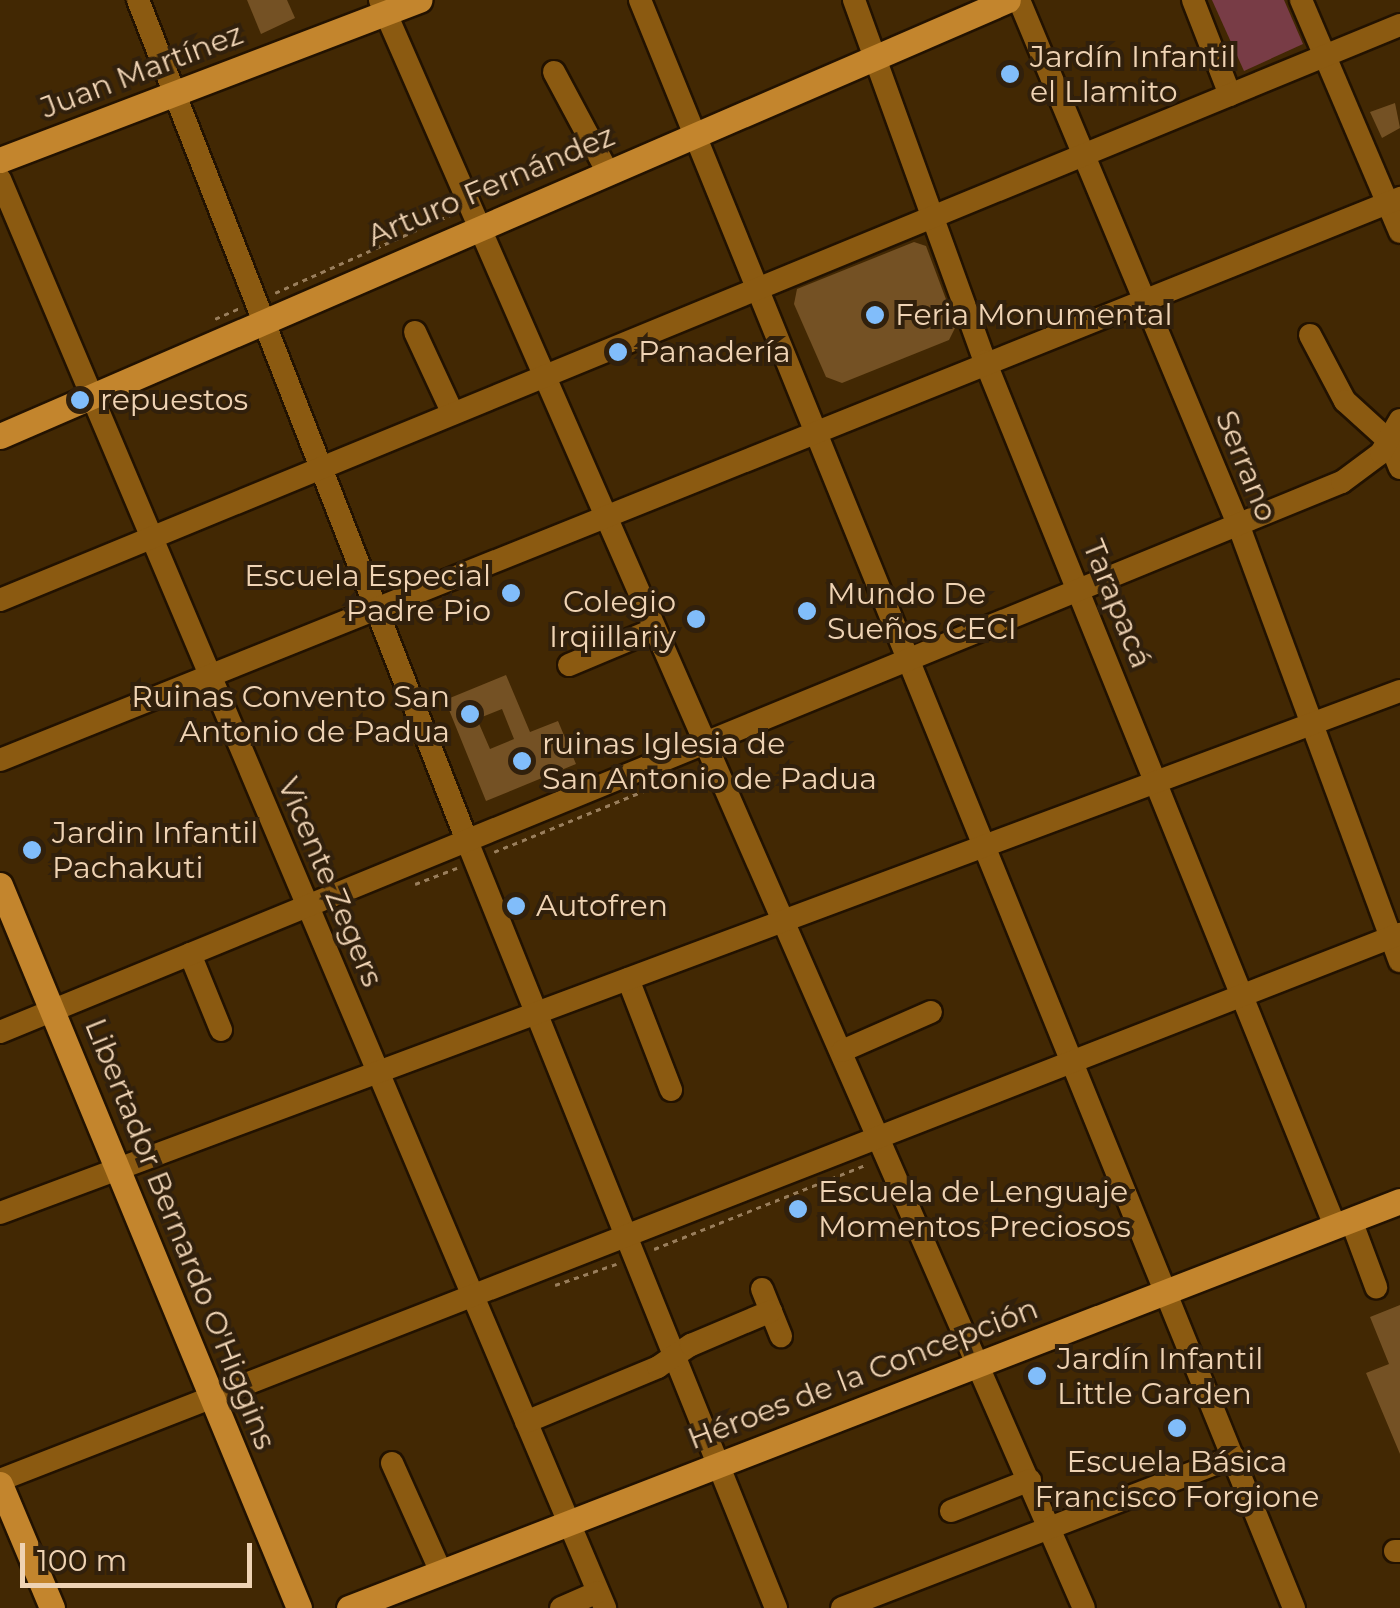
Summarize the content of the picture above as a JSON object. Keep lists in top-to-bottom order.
{
  "streets": {
    "main road": [
      "Juan Martínez",
      "Arturo Fernández",
      "Libertador Bernardo O'Higgins",
      "Héroes de la Concepción"
    ],
    "street": ["Serrano", "Tarapacá", "Vicente Zegers"]
  },
  "crossings": [
    ["Arturo Fernández", "Tarapacá"],
    ["Arturo Fernández", "Vicente Zegers"],
    ["Tarapacá", "Héroes de la Concepción"],
    ["Vicente Zegers", "Héroes de la Concepción"]
  ],
  "places": [
    "Jardín Infantil el Llamito",
    "Feria Monumental",
    "Panadería",
    "repuestos",
    "Escuela Especial Padre Pio",
    "Mundo De Sueños CECI",
    "Colegio Irqiillariy",
    "Ruinas Convento San Antonio de Padua",
    "ruinas Iglesia de San Antonio de Padua",
    "Jardin Infantil Pachakuti",
    "Autofren",
    "Escuela de Lenguaje Momentos Preciosos",
    "Jardín Infantil Little Garden",
    "Escuela Básica Francisco Forgione"
  ],
  "scale_bar": "100 m"
}
